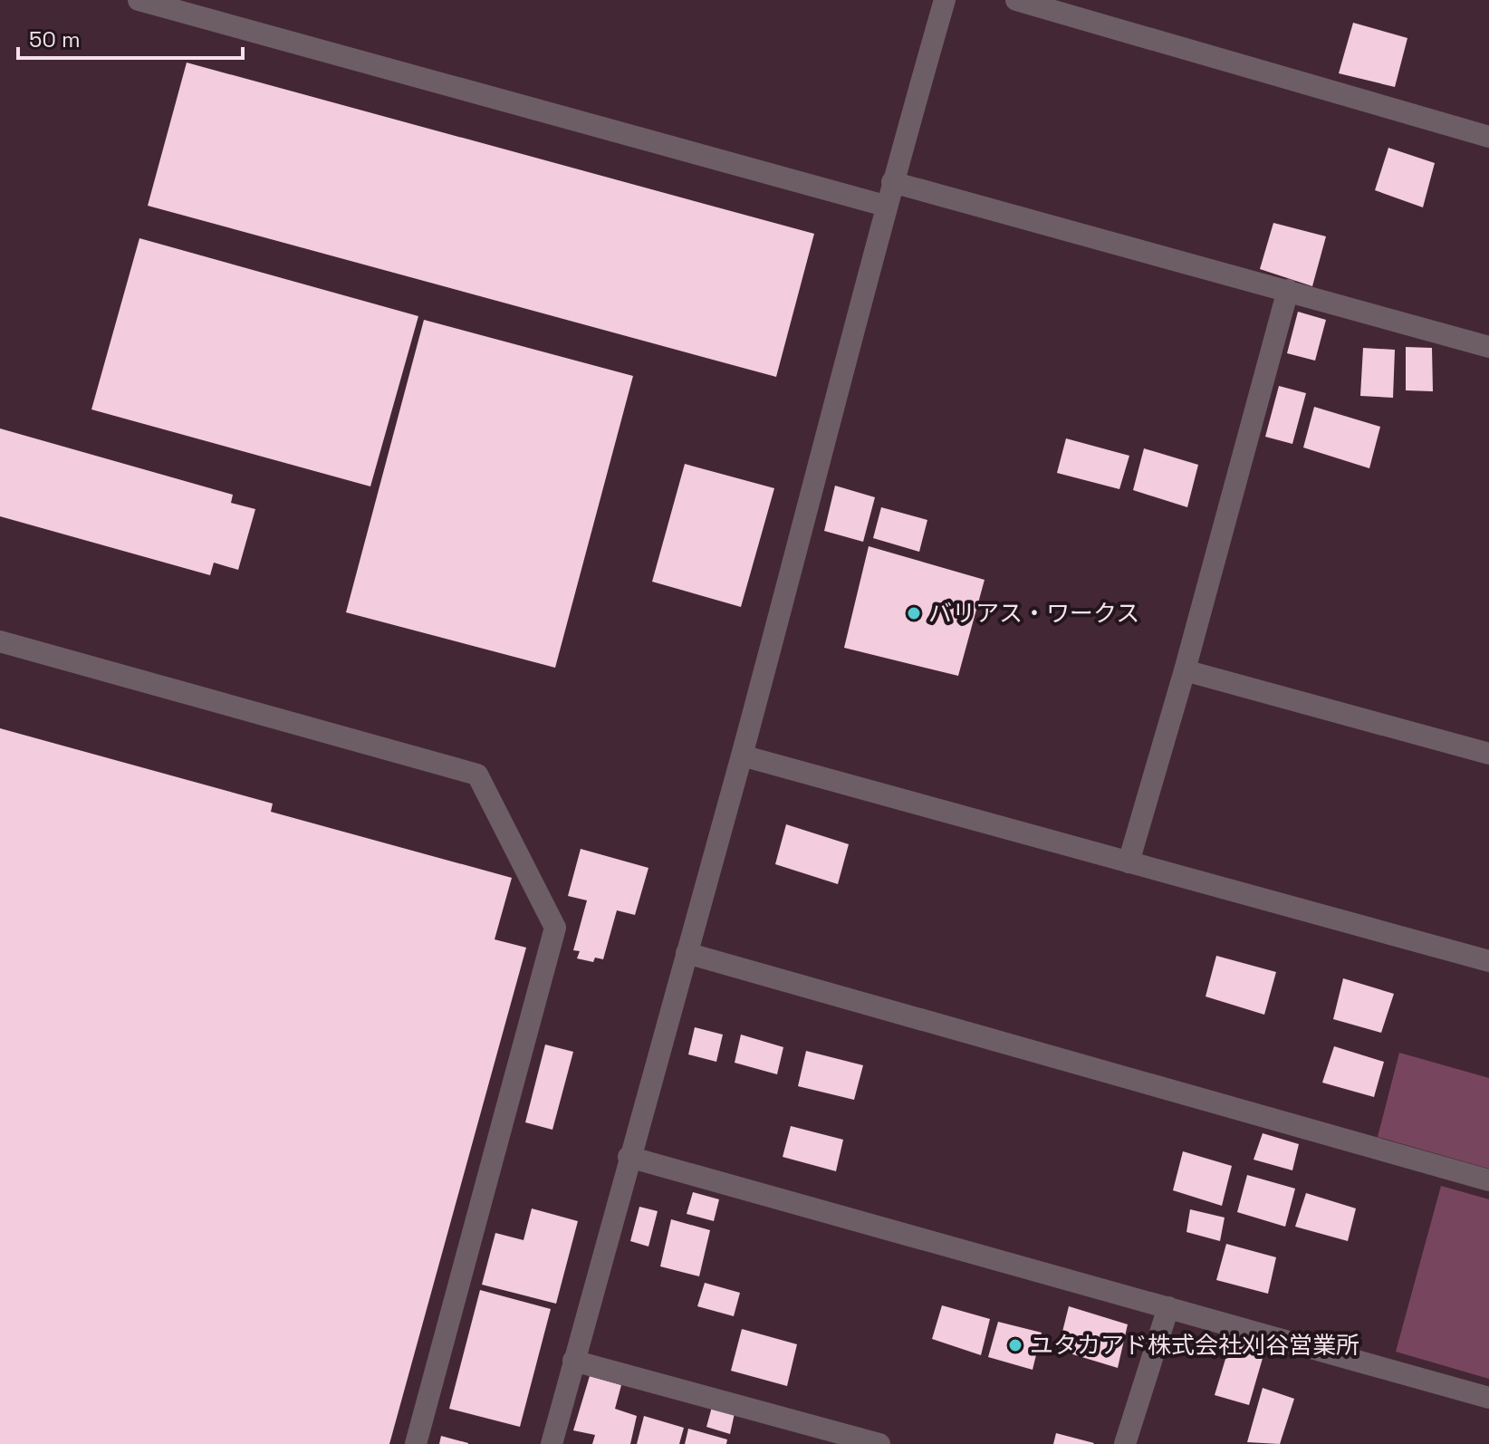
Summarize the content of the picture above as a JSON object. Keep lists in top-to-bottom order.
{
  "places": ["バリアス・ワークス", "ユタカアド株式会社刈谷営業所"],
  "scale_bar": "50 m"
}
